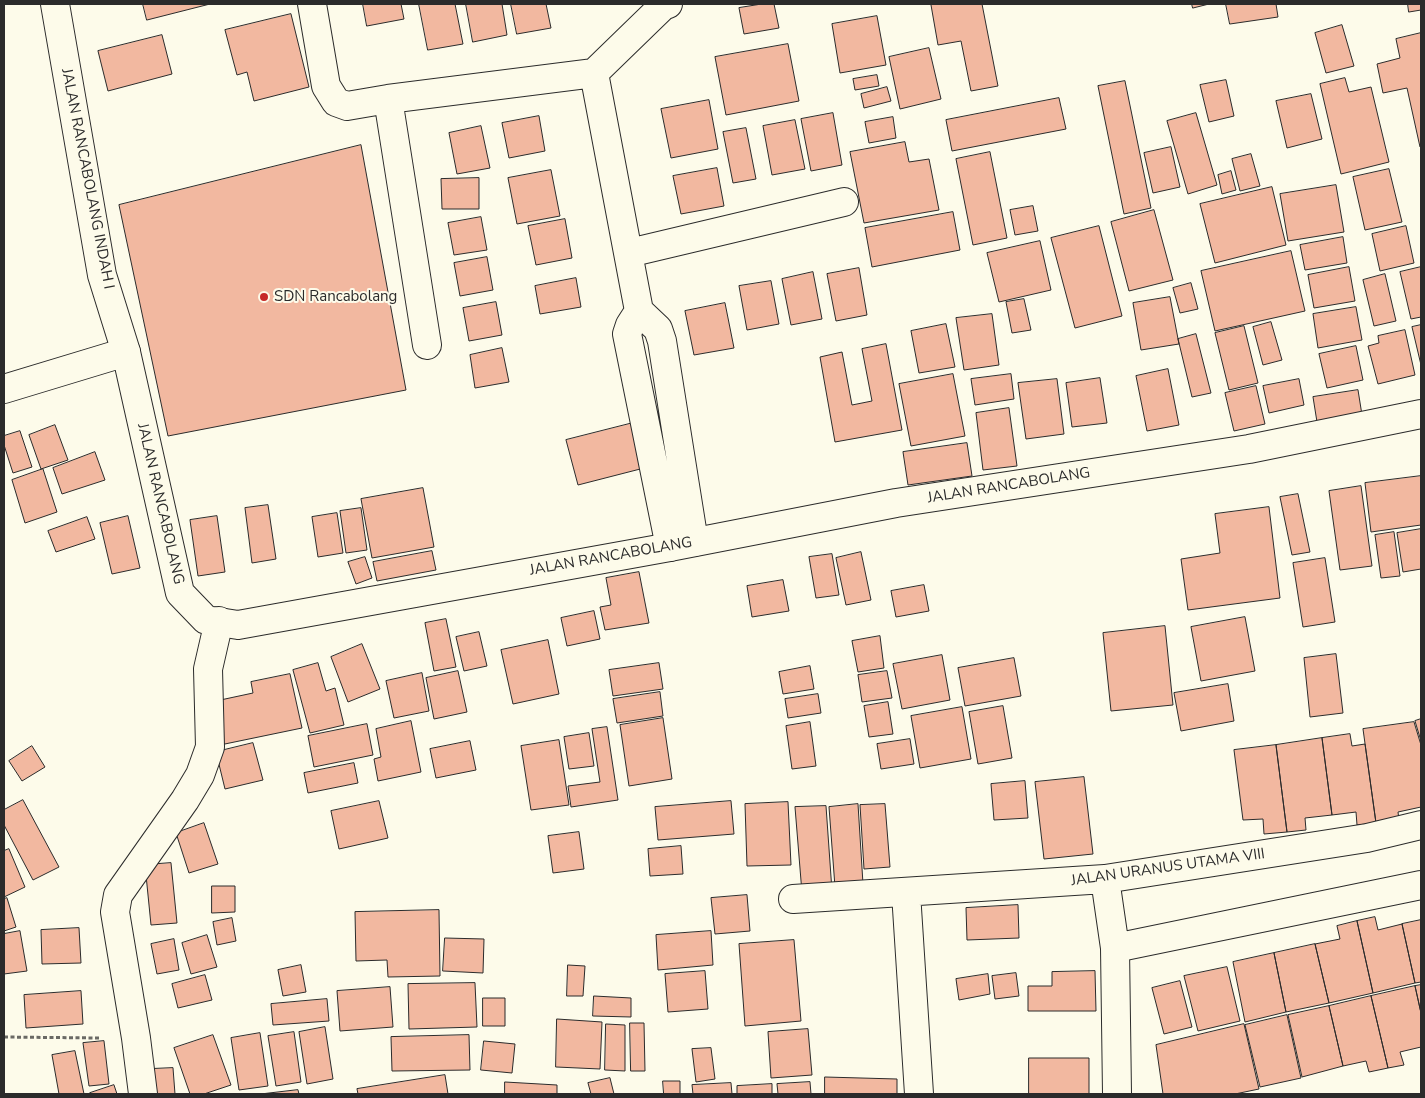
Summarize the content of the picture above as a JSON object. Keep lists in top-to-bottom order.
{
  "streets": {
    "street": ["JALAN RANCABOLANG INDAH I", "JALAN RANCABOLANG", "JALAN URANUS UTAMA VIII"]
  },
  "crossings": [
    ["JALAN RANCABOLANG INDAH I", "JALAN RANCABOLANG"]
  ],
  "places": ["SDN Rancabolang"]
}
